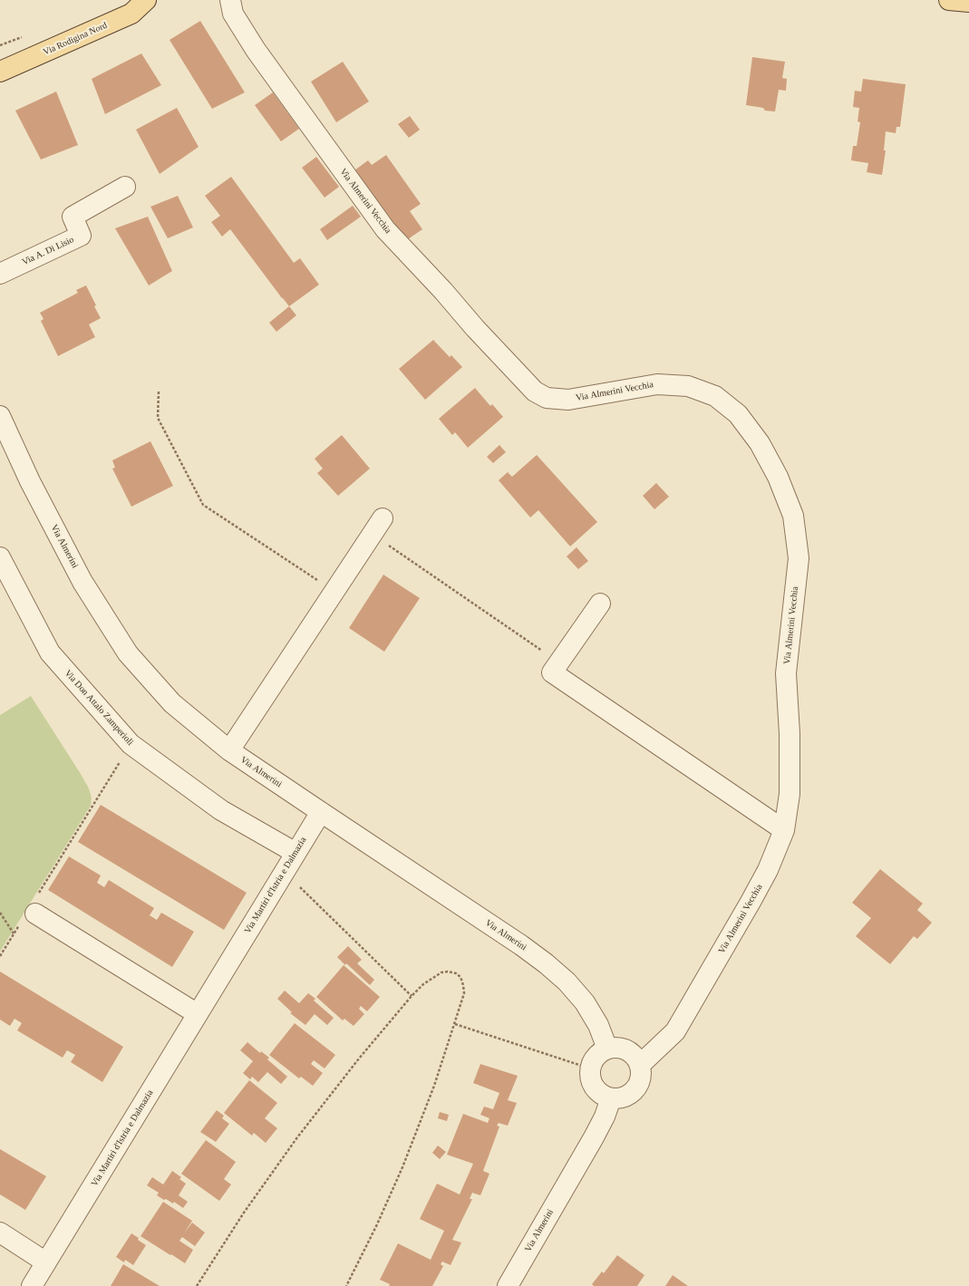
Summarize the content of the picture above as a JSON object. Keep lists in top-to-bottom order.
{
  "streets": {
    "main road": ["Via Rodigina Nord"],
    "street": [
      "Via Almerini Vecchia",
      "Via A. Di Lisio",
      "Via Almerini",
      "Via Don Attalo Zamperioli",
      "Via Martiri d'Istria e Dalmazia"
    ]
  },
  "crossings": [
    ["Via Almerini Vecchia", "Via Almerini"],
    ["Via Almerini", "Via Martiri d'Istria e Dalmazia"],
    ["Via Don Attalo Zamperioli", "Via Martiri d'Istria e Dalmazia"]
  ]
}
